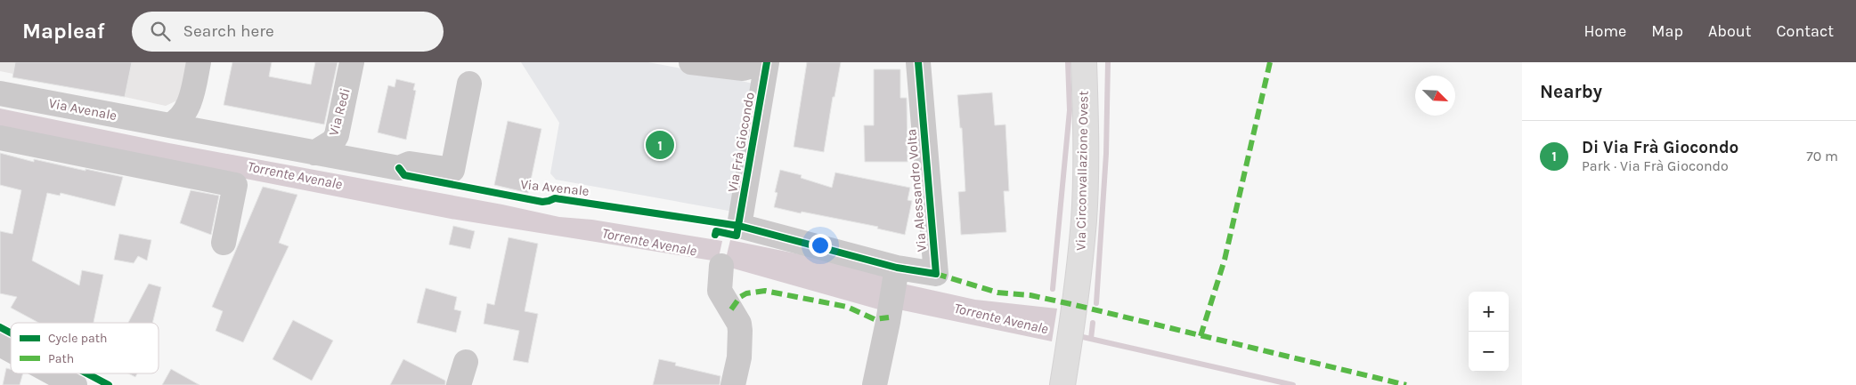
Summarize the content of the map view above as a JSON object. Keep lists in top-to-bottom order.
{
  "streets": {
    "main road": ["Via Circonvallazione Ovest"],
    "street": [
      "Via Avenale",
      "Via Redi",
      "Via Frà Giocondo",
      "Via Alessandro Volta"
    ]
  },
  "crossings": [
    ["Via Avenale", "Via Redi"],
    ["Via Frà Giocondo", "Via Alessandro Volta"]
  ],
  "water": ["Torrente Avenale"],
  "legend": ["Cycle path", "Path"],
  "north": "bottom right",
  "page": {
    "header": "Mapleaf",
    "search": "Search here",
    "nav": [
      "Home",
      "Map",
      "About",
      "Contact"
    ],
    "heading": "Nearby",
    "list": [
      {
        "mark": "1",
        "name": "Di Via Frà Giocondo",
        "note": "Park · Via Frà Giocondo",
        "value": "70 m"
      }
    ],
    "pins": "1",
    "map_buttons": ["+", "−"]
  }
}
